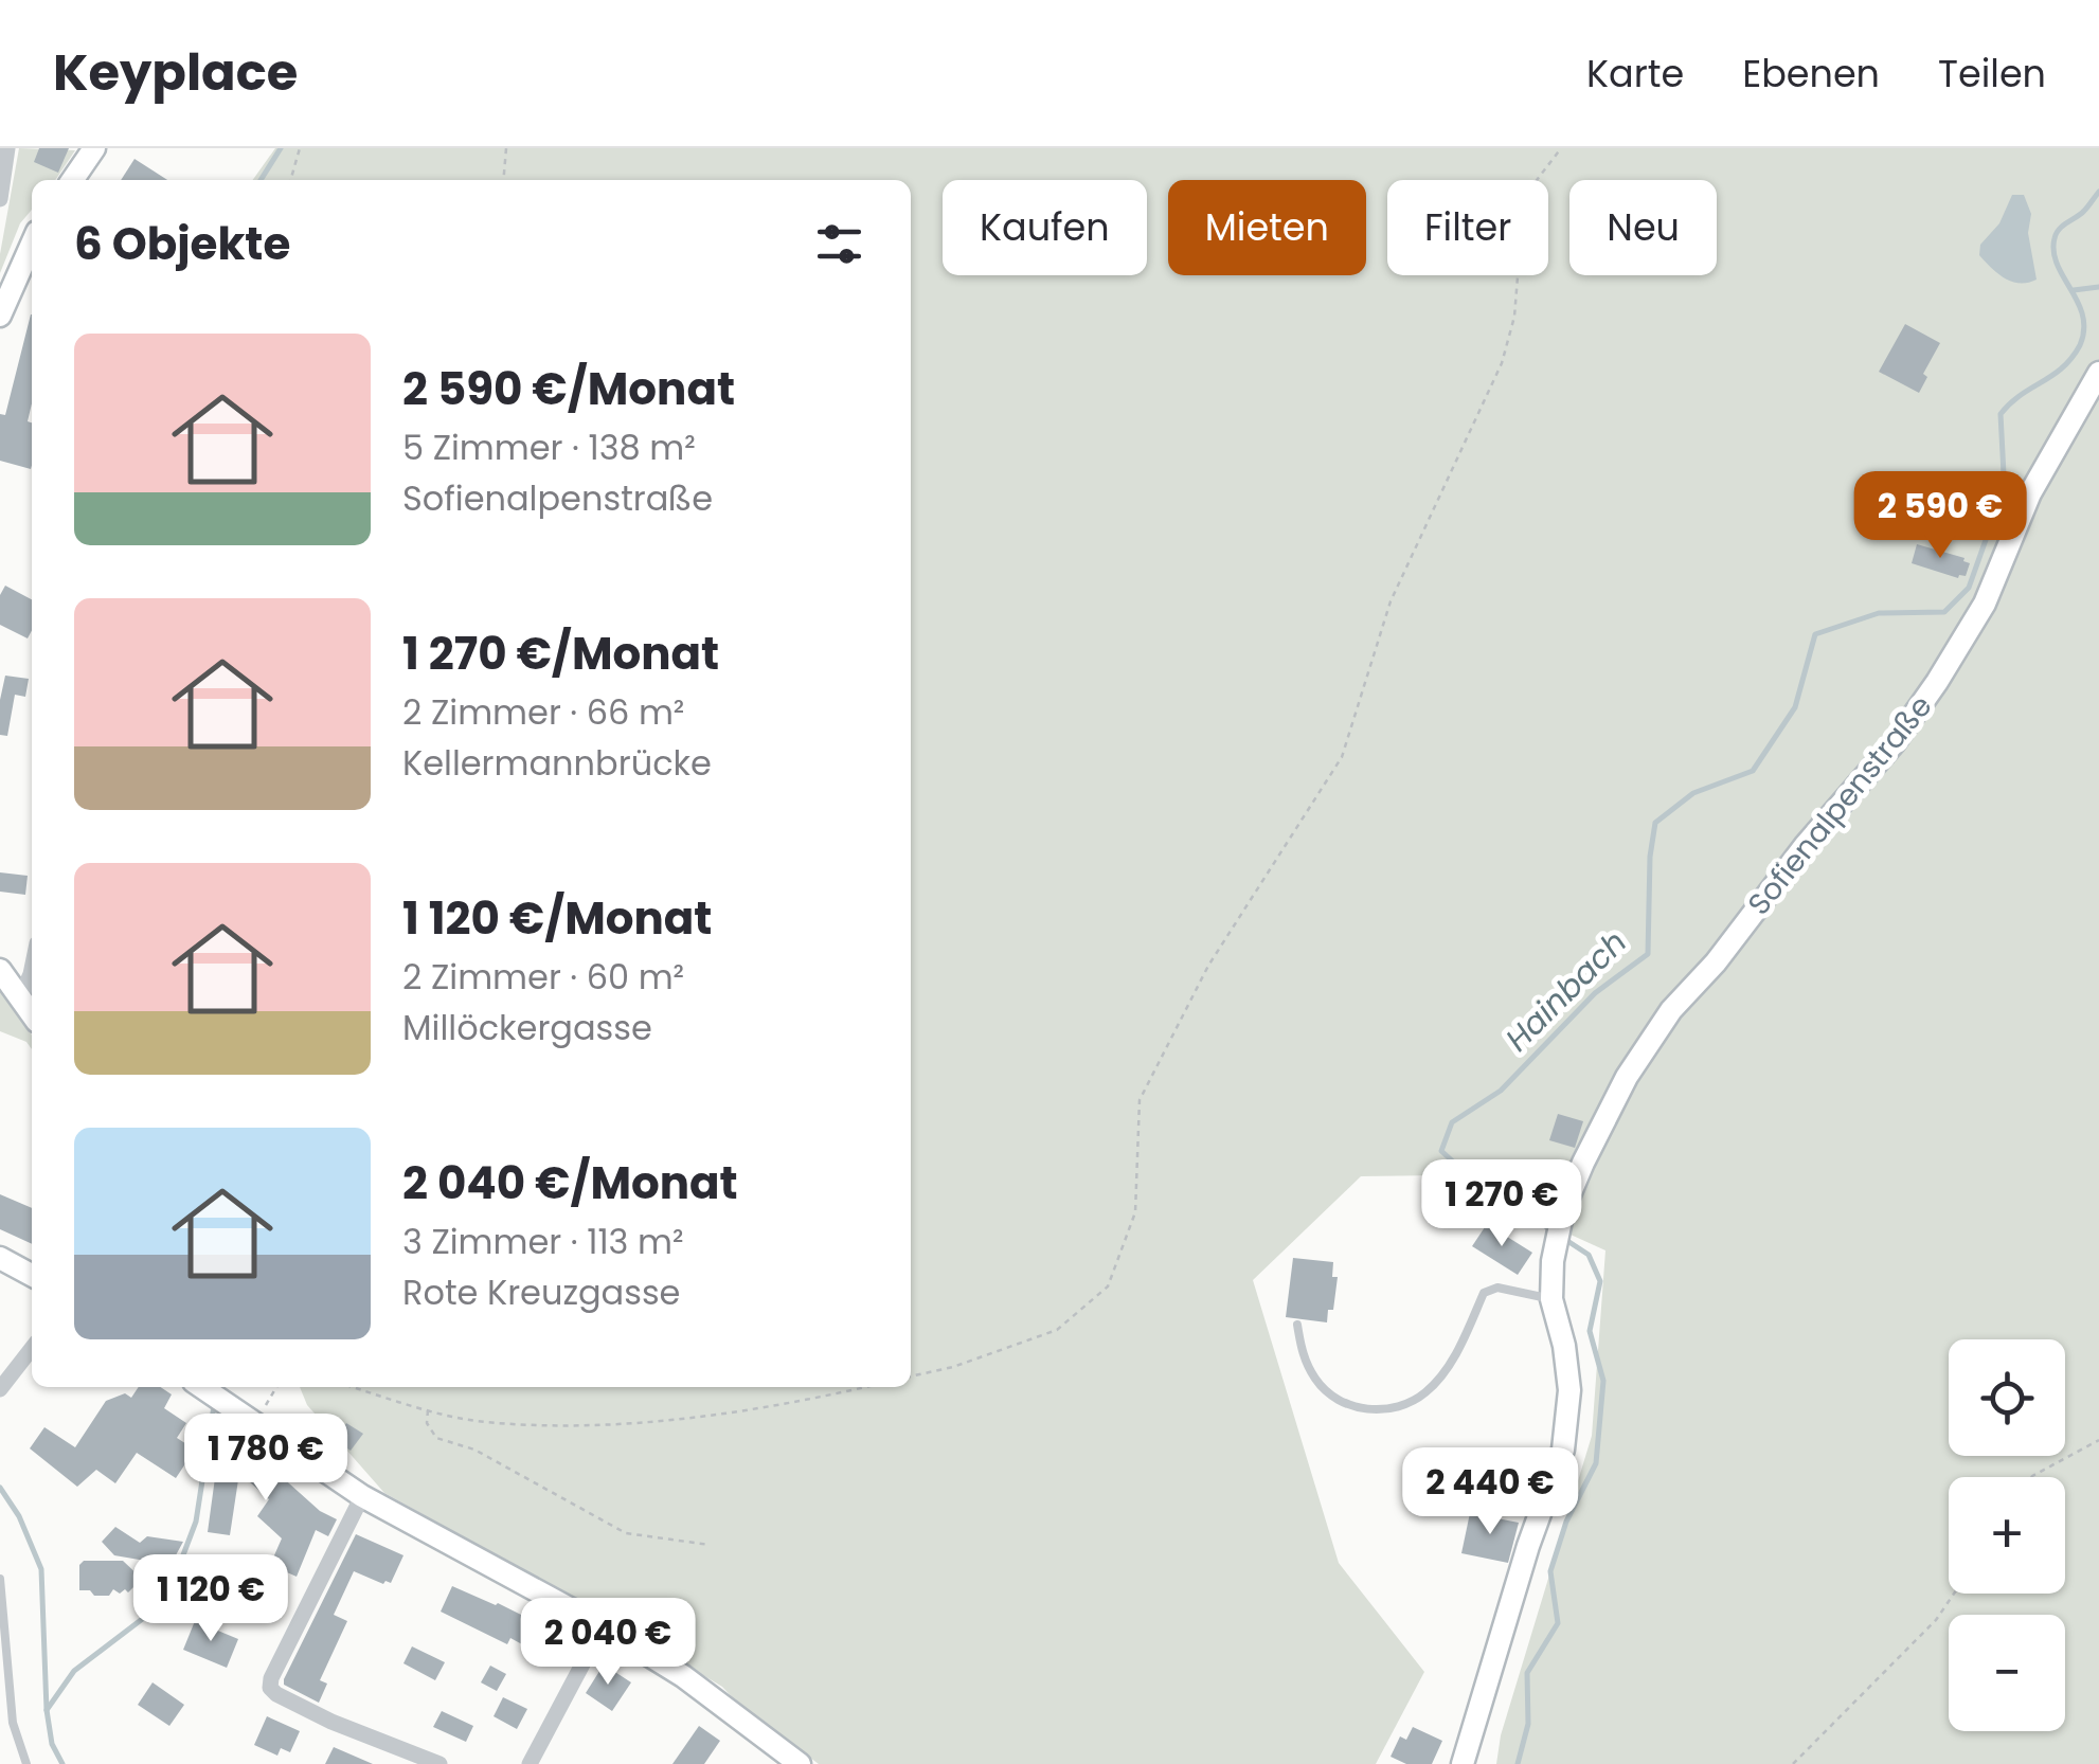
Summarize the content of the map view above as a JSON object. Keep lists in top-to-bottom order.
{
  "streets": {
    "street": ["Sofienalpenstraße"]
  },
  "water": ["Hainbach"],
  "page": {
    "header": "Keyplace",
    "nav": ["Karte", "Ebenen", "Teilen"],
    "chip": [
      "Kaufen",
      "Mieten",
      "Filter",
      "Neu"
    ],
    "heading": "6 Objekte",
    "list": [
      {
        "name": "2 590 €/Monat",
        "note": "5 Zimmer · 138 m² · Sofienalpenstraße"
      },
      {
        "name": "1 270 €/Monat",
        "note": "2 Zimmer · 66 m² · Kellermannbrücke"
      },
      {
        "name": "1 120 €/Monat",
        "note": "2 Zimmer · 60 m² · Millöckergasse"
      },
      {
        "name": "2 040 €/Monat",
        "note": "3 Zimmer · 113 m² · Rote Kreuzgasse"
      }
    ],
    "price": [
      "2 590 €",
      "1 270 €",
      "1 780 €",
      "2 440 €",
      "1 120 €",
      "2 040 €"
    ],
    "map_buttons": ["+", "−"]
  }
}
